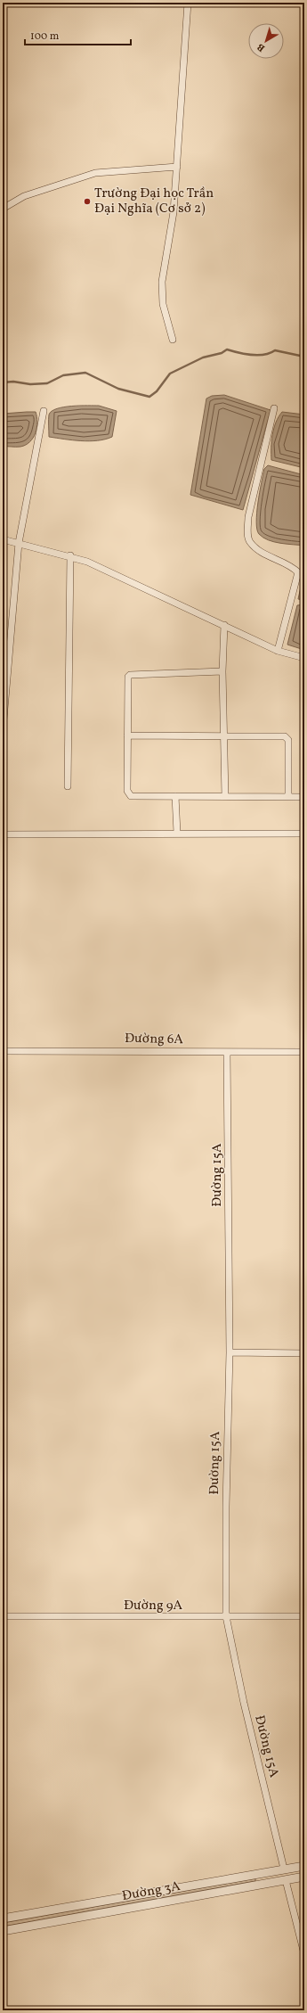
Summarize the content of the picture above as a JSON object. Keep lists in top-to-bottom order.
{
  "streets": {
    "street": [
      "Đường 6A",
      "Đường 15A",
      "Đường 9A",
      "Đường 3A"
    ]
  },
  "crossings": [
    ["Đường 6A", "Đường 15A"],
    ["Đường 15A", "Đường 9A"],
    ["Đường 15A", "Đường 3A"]
  ],
  "places": ["Trường Đại học Trần Đại Nghĩa (Cơ sở 2)"],
  "scale_bar": "100 m",
  "north": "bottom left"
}
